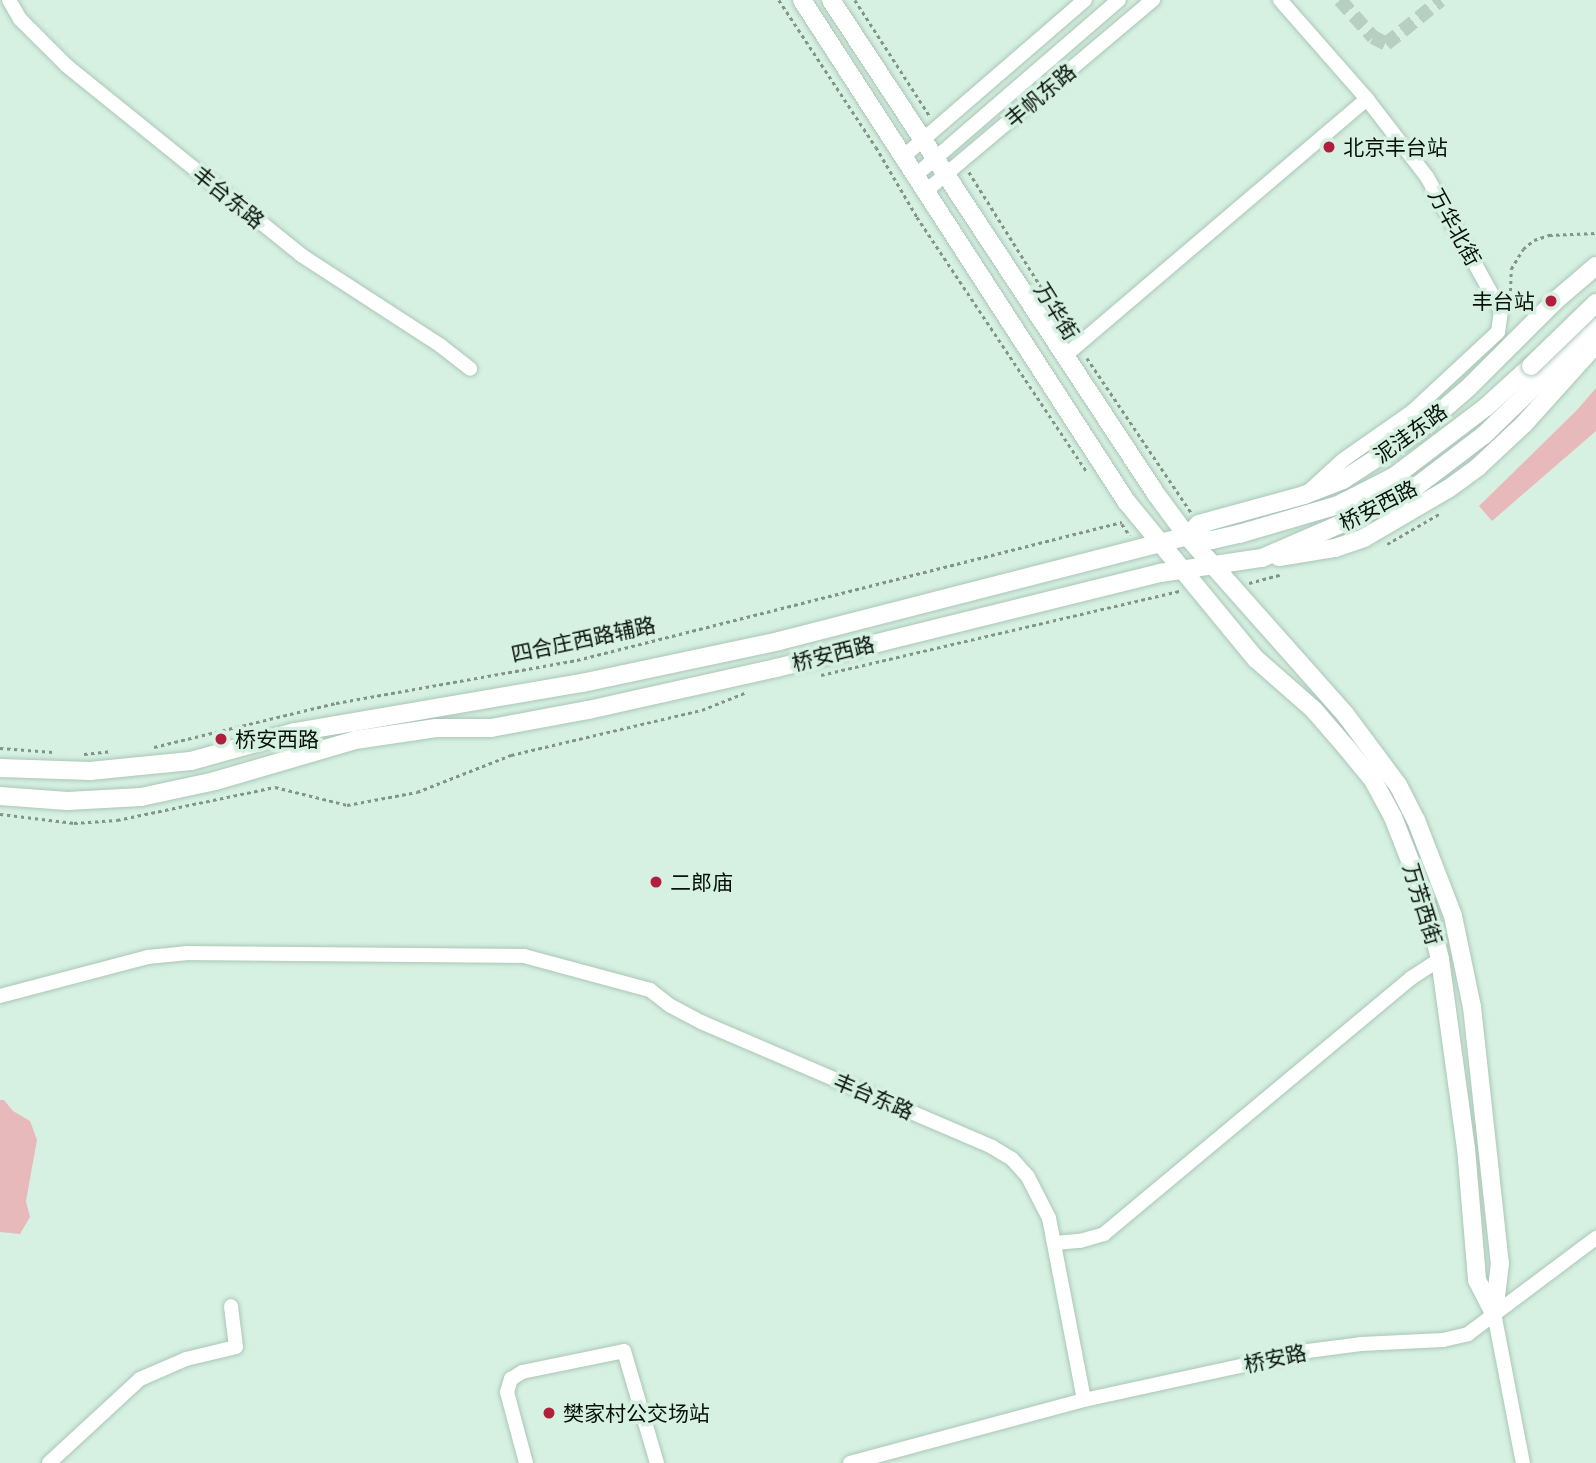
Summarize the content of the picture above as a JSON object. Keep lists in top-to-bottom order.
{
  "streets": {
    "main road": [
      "万华街",
      "泥洼东路",
      "桥安西路",
      "万芳西街"
    ],
    "street": [
      "丰帆东路",
      "丰台东路",
      "万华北街",
      "桥安路"
    ],
    "path": ["四合庄西路辅路"]
  },
  "crossings": [
    ["丰帆东路", "万华街"],
    ["万华街", "泥洼东路"],
    ["万华街", "桥安西路"],
    ["万华街", "万芳西街"],
    ["泥洼东路", "桥安西路"],
    ["桥安西路", "万芳西街"],
    ["万芳西街", "桥安路"]
  ],
  "places": [
    "北京丰台站",
    "丰台站",
    "桥安西路",
    "二郎庙",
    "樊家村公交场站"
  ]
}
